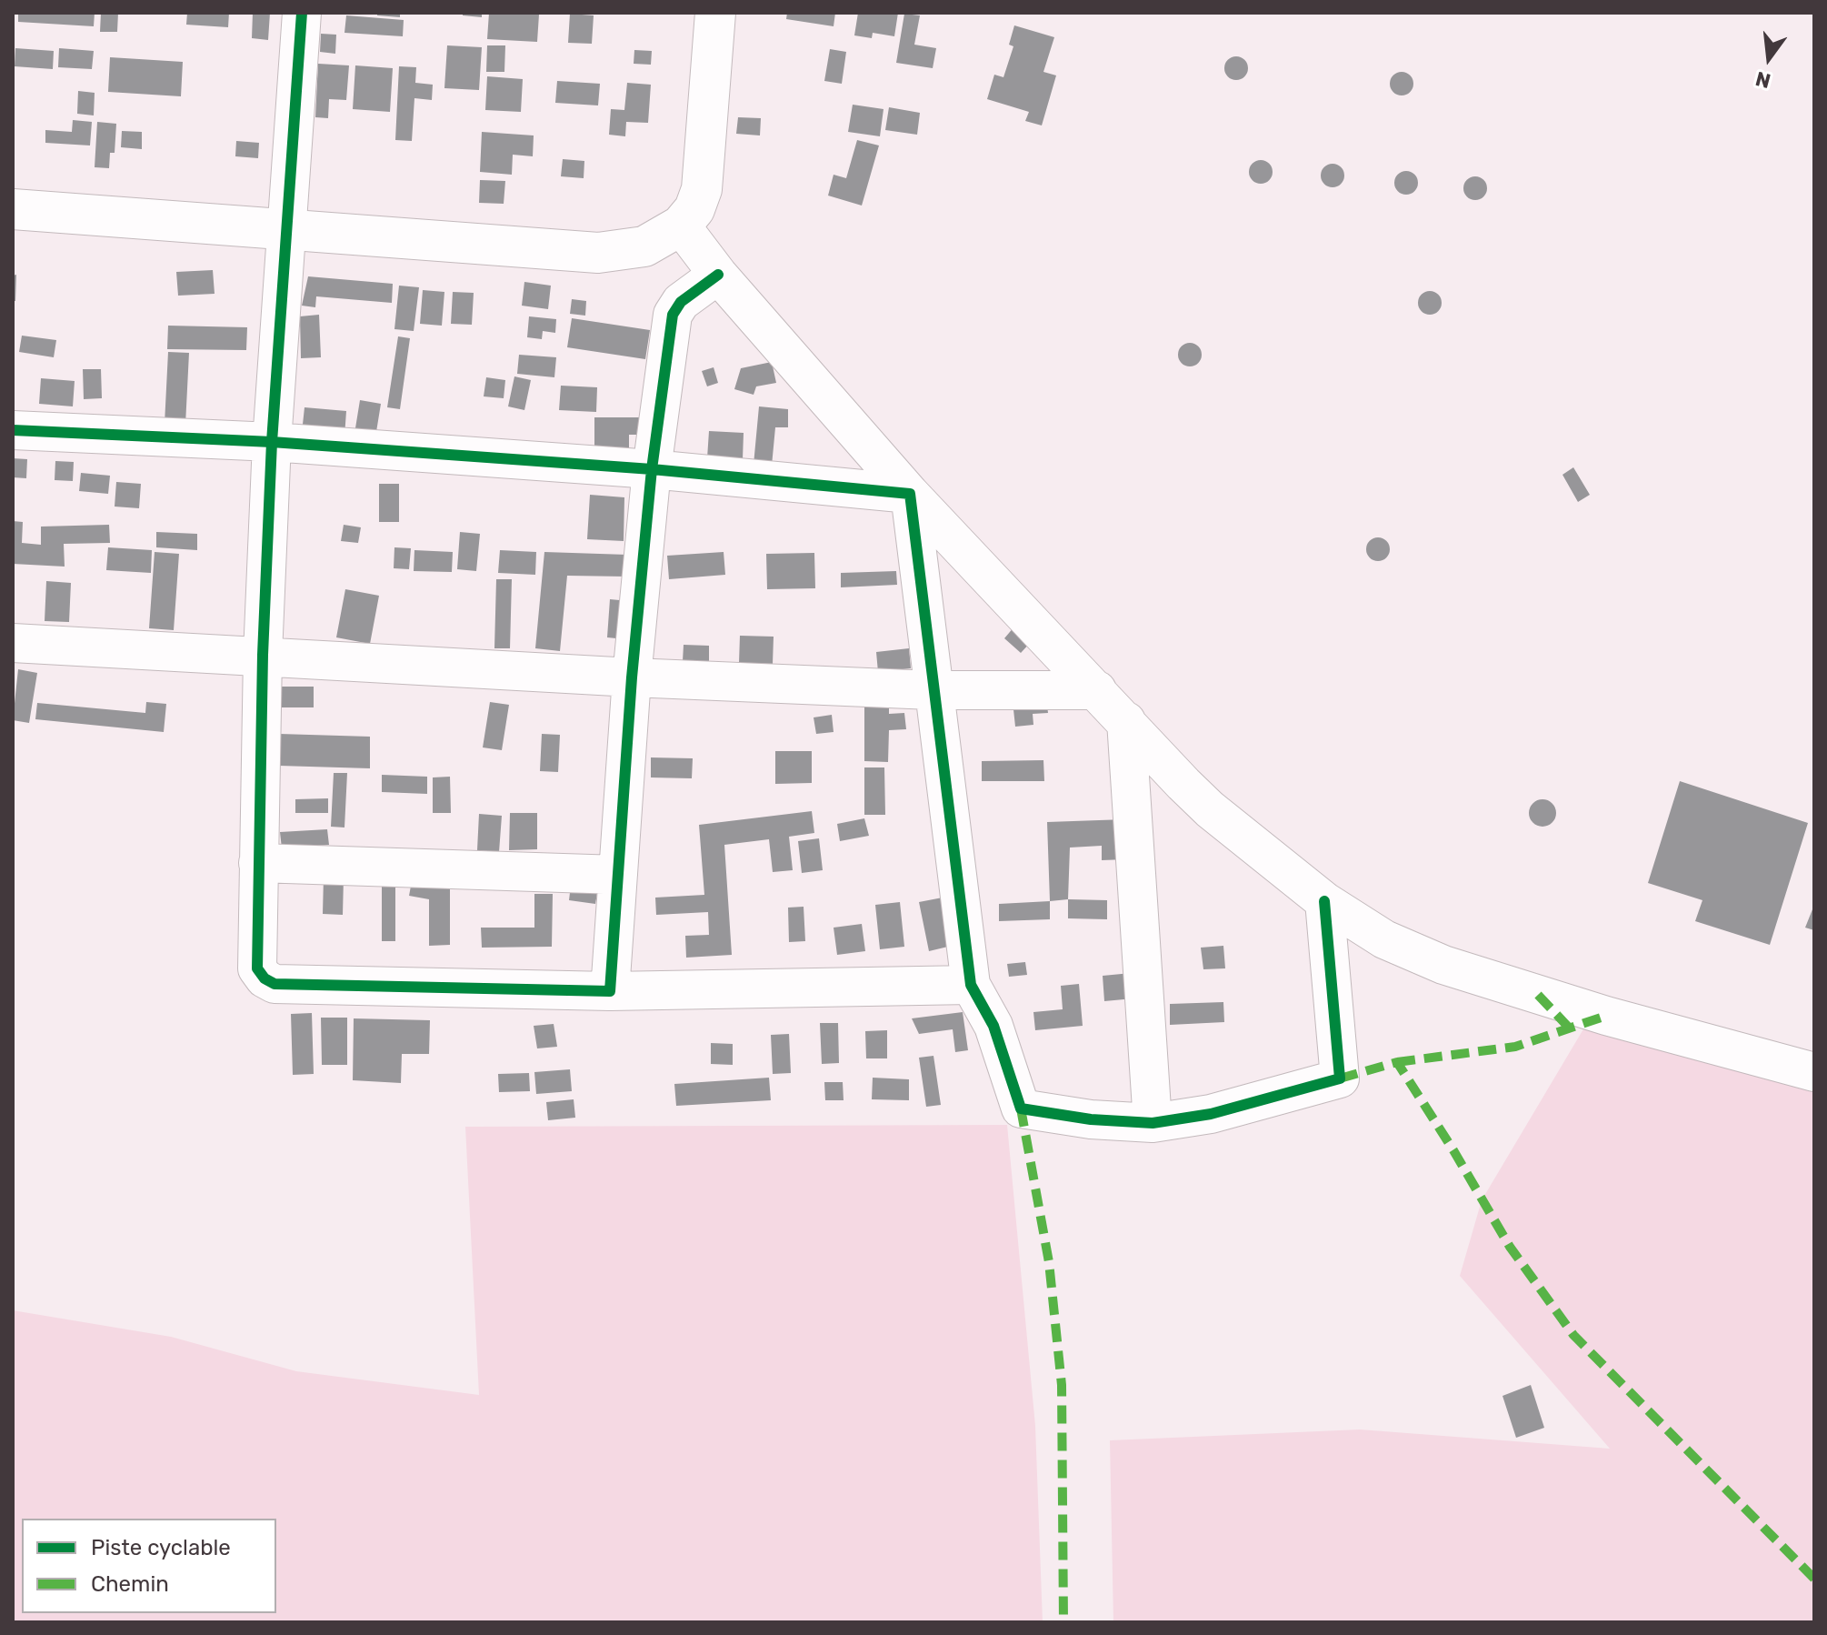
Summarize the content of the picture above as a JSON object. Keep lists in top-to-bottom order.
{
  "legend": ["Piste cyclable", "Chemin"],
  "north": "bottom"
}
